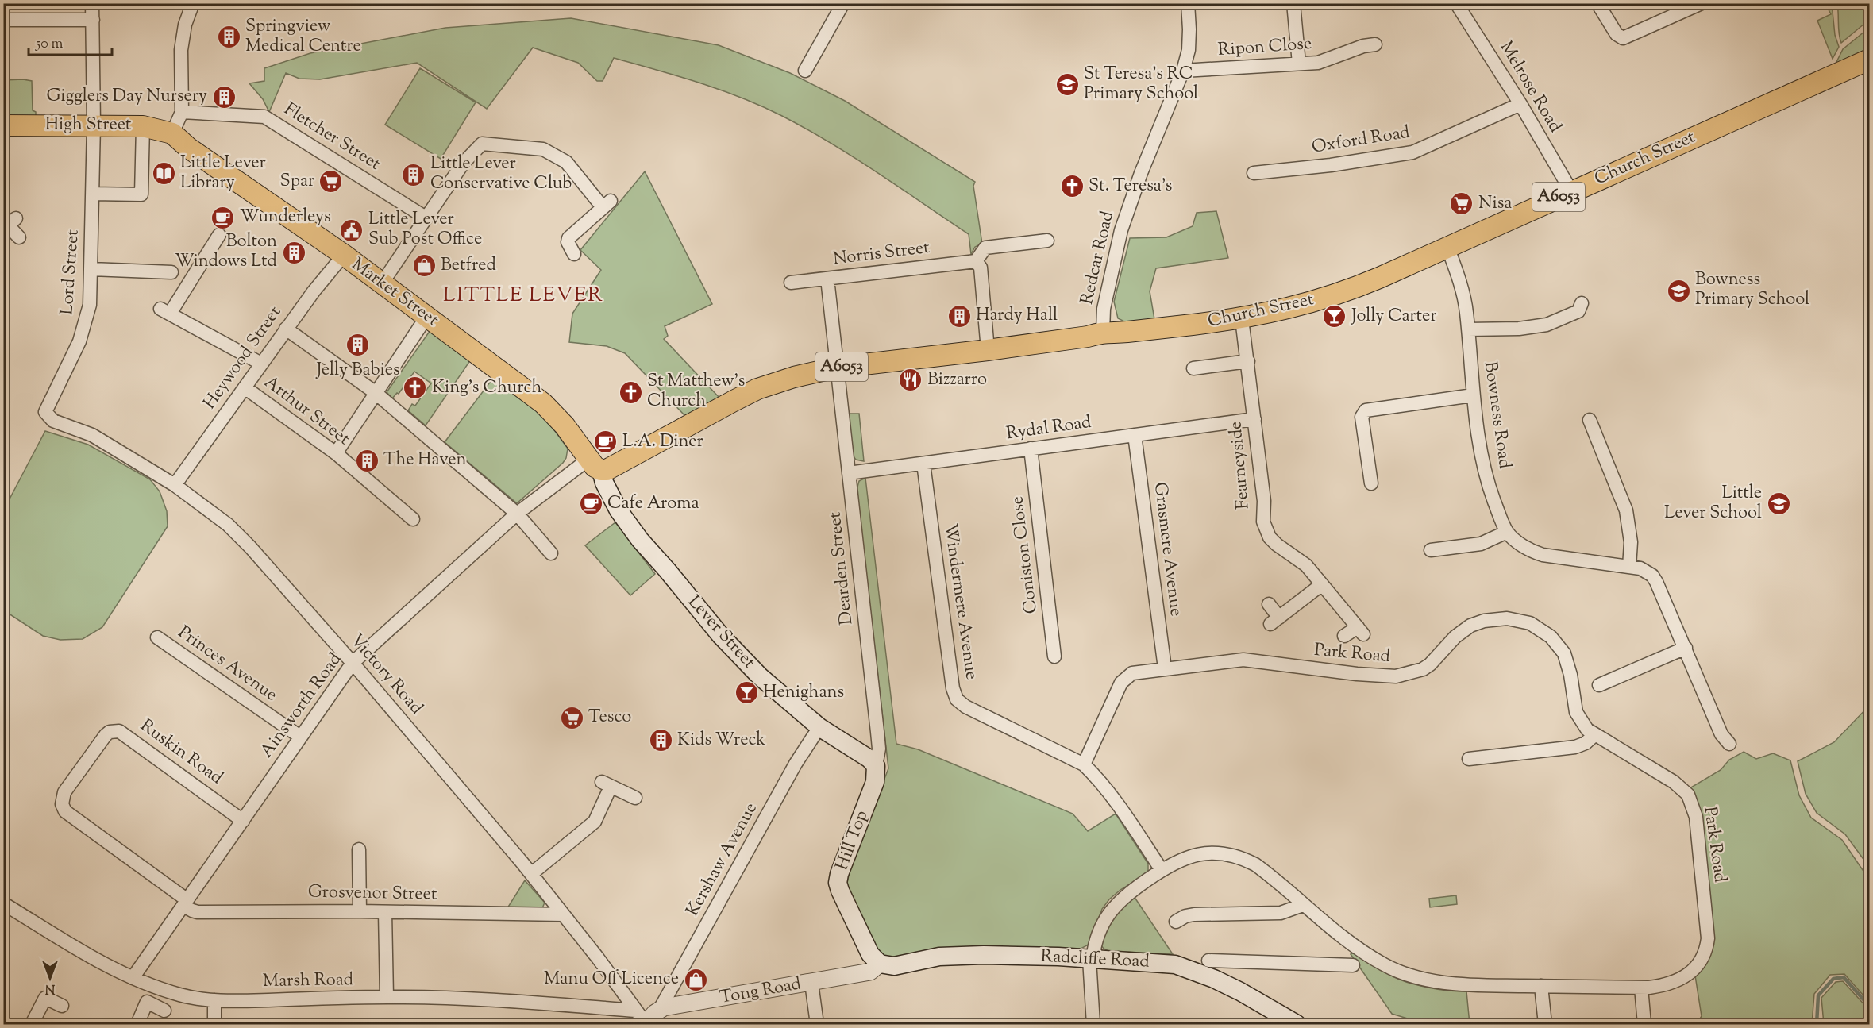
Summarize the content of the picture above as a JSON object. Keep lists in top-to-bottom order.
{
  "streets": {
    "main road": [
      "High Street",
      "Church Street",
      "A6053",
      "Market Street",
      "Lever Street",
      "Hill Top",
      "Radcliffe Road"
    ],
    "street": [
      "Ripon Close",
      "Melrose Road",
      "Fletcher Street",
      "Oxford Road",
      "Norris Street",
      "Redcar Road",
      "Lord Street",
      "Heywood Street",
      "Arthur Street",
      "Bowness Road",
      "Rydal Road",
      "Fearneyside",
      "Grasmere Avenue",
      "Coniston Close",
      "Dearden Street",
      "Windermere Avenue",
      "Park Road",
      "Princes Avenue",
      "Victory Road",
      "Ainsworth Road",
      "Ruskin Road",
      "Kershaw Avenue",
      "Grosvenor Street",
      "Marsh Road",
      "Tong Road"
    ]
  },
  "crossings": [
    ["Ripon Close", "Redcar Road"],
    ["Melrose Road", "Oxford Road"],
    ["Melrose Road", "Church Street"],
    ["High Street", "Lord Street"],
    ["High Street", "Market Street"],
    ["Church Street", "Redcar Road"],
    ["Church Street", "Market Street"],
    ["Church Street", "Bowness Road"],
    ["Church Street", "Fearneyside"],
    ["Church Street", "Dearden Street"],
    ["Church Street", "Lever Street"],
    ["Church Street", "Ainsworth Road"],
    ["Norris Street", "Dearden Street"],
    ["Lord Street", "Victory Road"],
    ["Market Street", "Heywood Street"],
    ["Market Street", "Lever Street"],
    ["Market Street", "Ainsworth Road"],
    ["Heywood Street", "Arthur Street"],
    ["Heywood Street", "Victory Road"],
    ["Rydal Road", "Fearneyside"],
    ["Rydal Road", "Grasmere Avenue"],
    ["Rydal Road", "Coniston Close"],
    ["Rydal Road", "Dearden Street"],
    ["Rydal Road", "Windermere Avenue"],
    ["Grasmere Avenue", "Park Road"],
    ["Dearden Street", "Lever Street"],
    ["Dearden Street", "Hill Top"],
    ["Windermere Avenue", "Park Road"],
    ["Lever Street", "Ainsworth Road"],
    ["Lever Street", "Hill Top"],
    ["Lever Street", "Kershaw Avenue"],
    ["Park Road", "Radcliffe Road"],
    ["Princes Avenue", "Ainsworth Road"],
    ["Victory Road", "Ainsworth Road"],
    ["Victory Road", "Grosvenor Street"],
    ["Victory Road", "Marsh Road"],
    ["Victory Road", "Tong Road"],
    ["Ainsworth Road", "Ruskin Road"],
    ["Ainsworth Road", "Grosvenor Street"],
    ["Ainsworth Road", "Marsh Road"],
    ["Ruskin Road", "Grosvenor Street"],
    ["Hill Top", "Radcliffe Road"],
    ["Hill Top", "Tong Road"],
    ["Kershaw Avenue", "Tong Road"],
    ["Radcliffe Road", "Tong Road"],
    ["Marsh Road", "Tong Road"]
  ],
  "districts": ["LITTLE LEVER"],
  "places": {
    "building": [
      "Springview Medical Centre",
      "Gigglers Day Nursery",
      "Little Lever Conservative Club",
      "Bolton Windows Ltd",
      "Hardy Hall",
      "Jelly Babies",
      "The Haven",
      "Kids Wreck"
    ],
    "school or university": ["St Teresa's RC Primary School", "Bowness Primary School", "Little Lever School"],
    "library": ["Little Lever Library"],
    "supermarket": ["Spar", "Nisa", "Tesco"],
    "church": ["St. Teresa's", "King's Church", "St Matthew's Church"],
    "cafe": ["Wunderleys", "L.A. Diner", "Cafe Aroma"],
    "public building": ["Little Lever Sub Post Office"],
    "shop": ["Betfred", "Manu Off Licence"],
    "bar": ["Jolly Carter", "Henighans"],
    "restaurant": ["Bizzarro"]
  },
  "scale_bar": "50 m",
  "north": "bottom"
}
